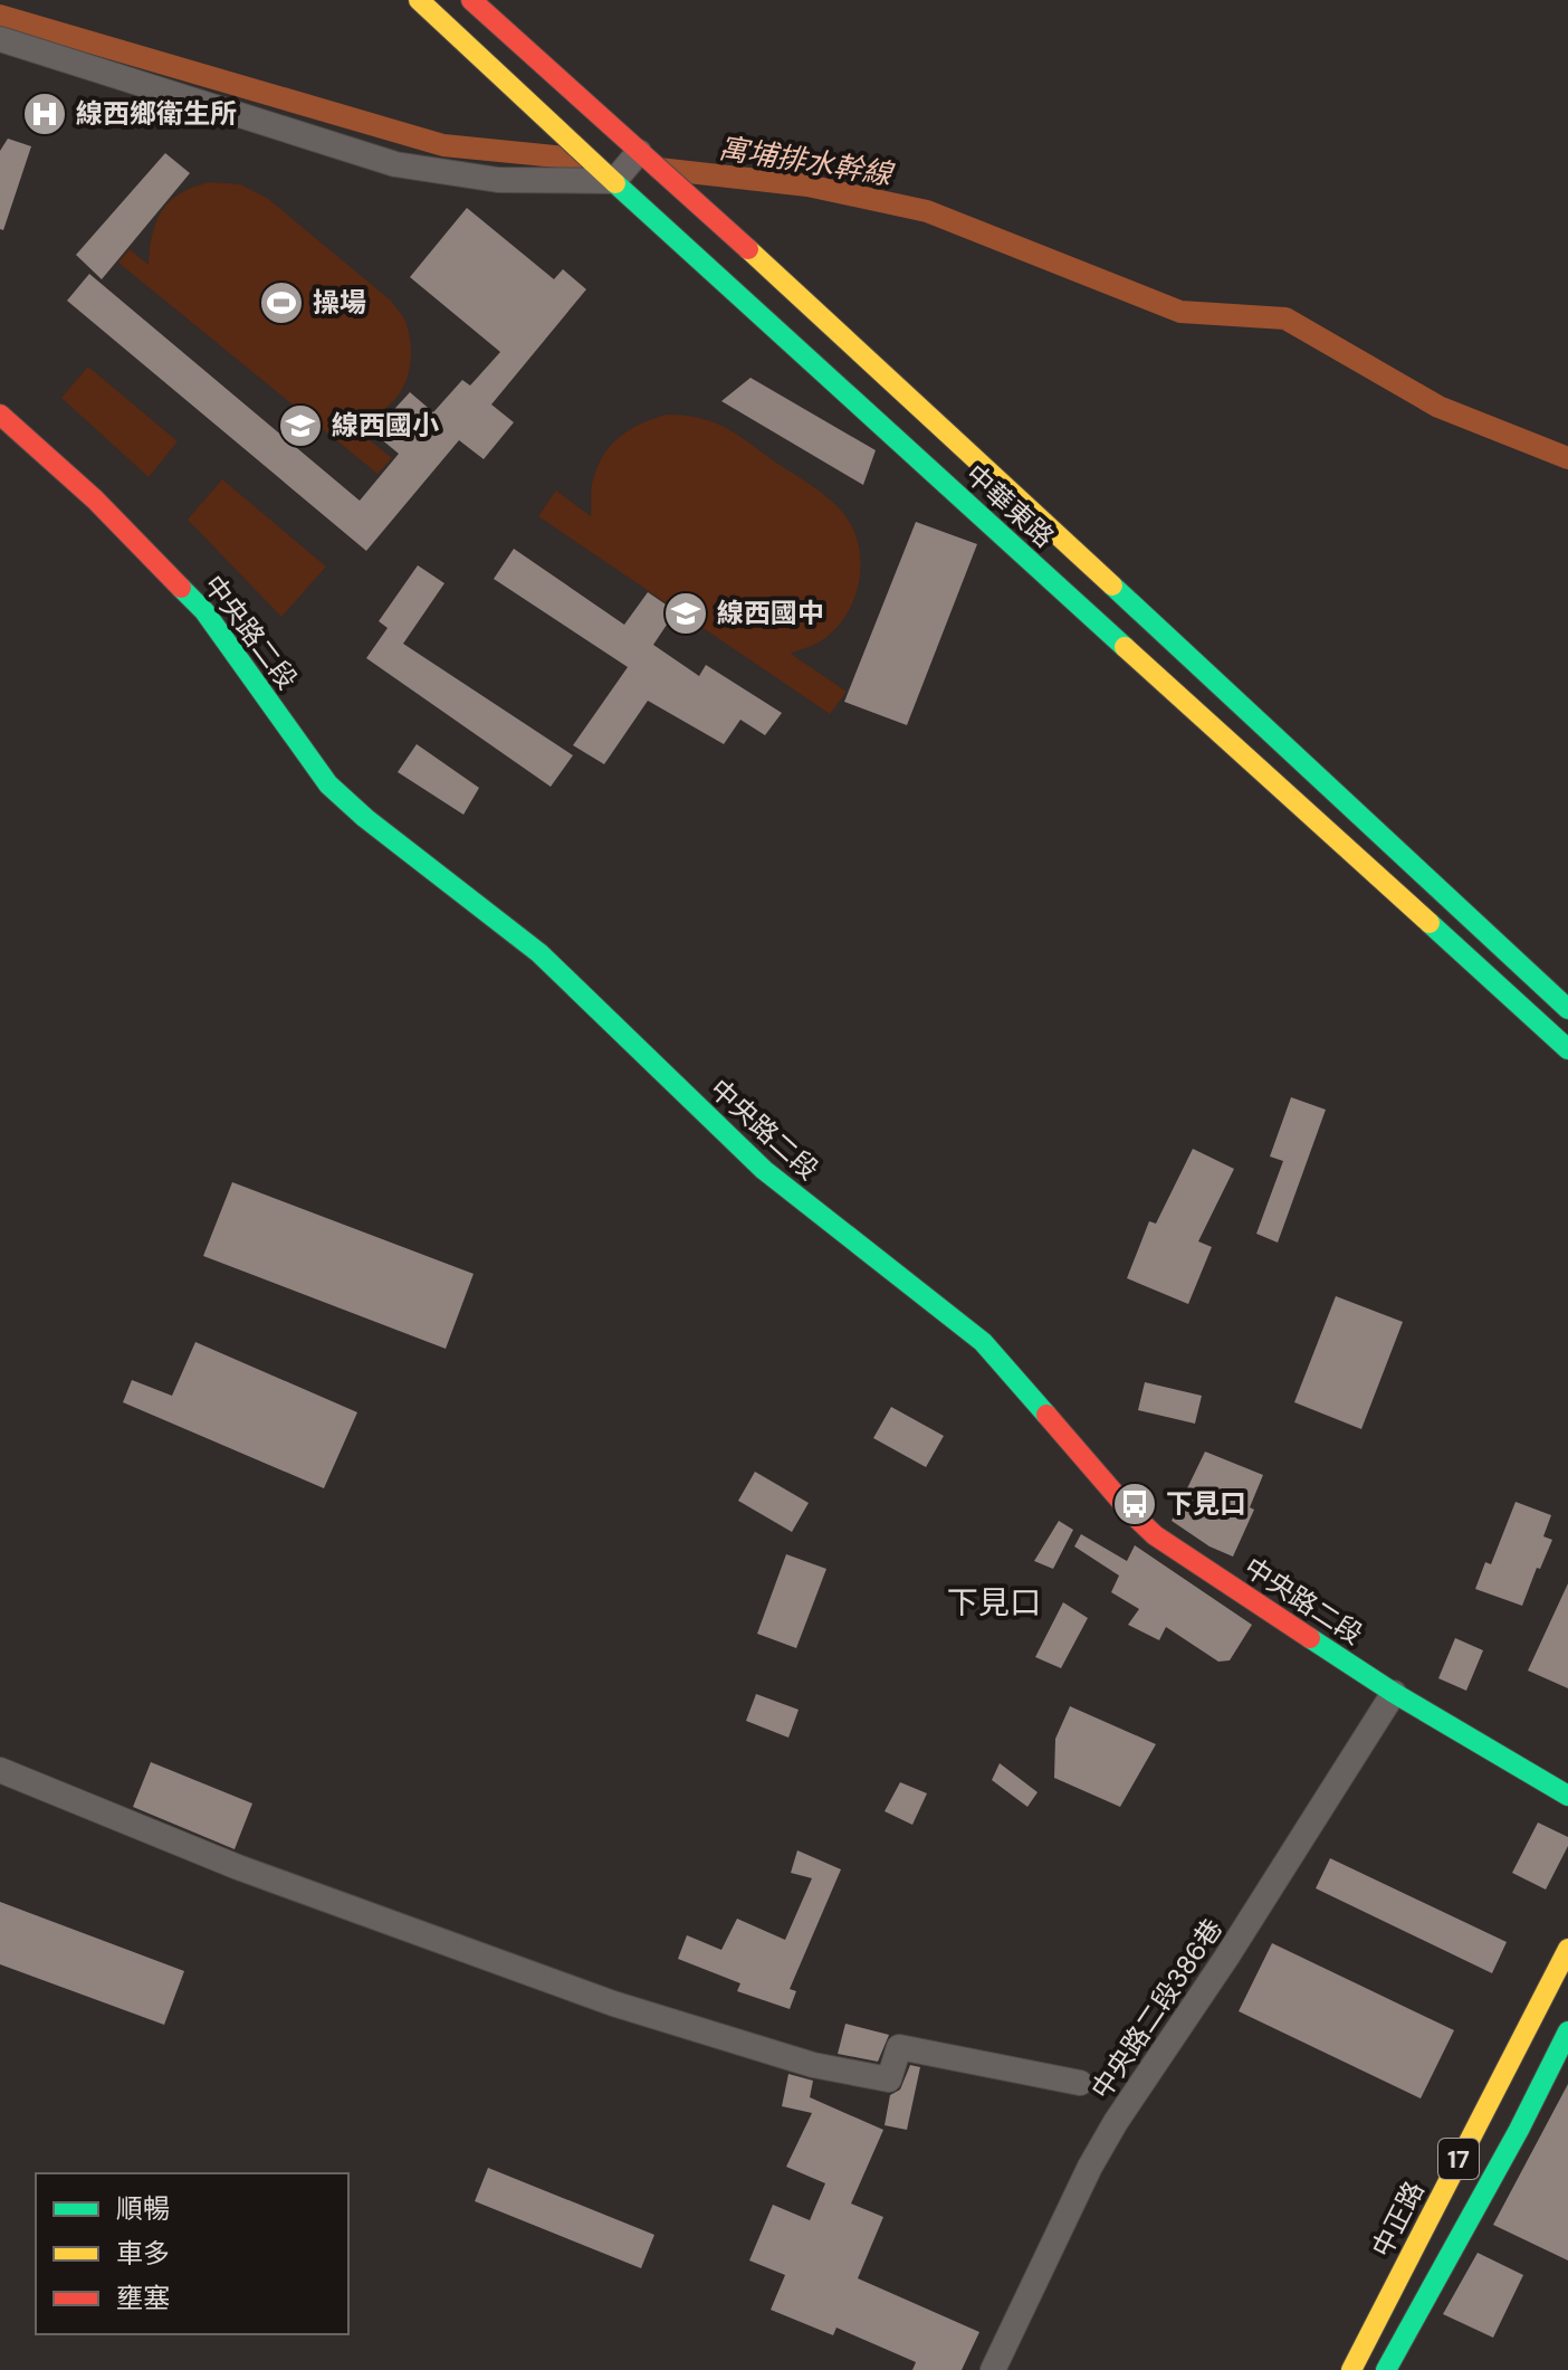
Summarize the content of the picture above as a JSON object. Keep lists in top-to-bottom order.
{
  "streets": {
    "main road": [
      "中華東路",
      "中央路二段",
      "17",
      "中正路"
    ],
    "street": ["中央路二段386巷"]
  },
  "crossings": [
    ["中央路二段", "中央路二段386巷"]
  ],
  "districts": ["下見口"],
  "water": ["寓埔排水幹線"],
  "places": {
    "hospital": ["線西鄉衛生所"],
    "sports": ["操場"],
    "school or university": ["線西國小", "線西國中"],
    "bus stop": ["下見口"]
  },
  "legend": ["順暢", "車多", "壅塞"]
}
